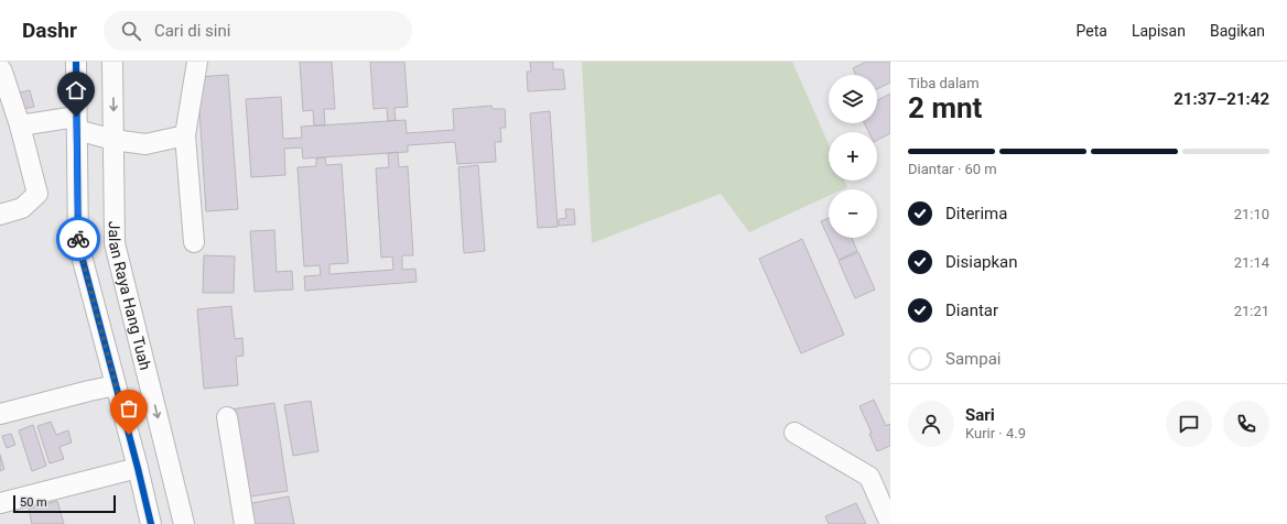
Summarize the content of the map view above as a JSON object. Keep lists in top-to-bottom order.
{
  "streets": {
    "street": ["Jalan Raya Hang Tuah"]
  },
  "scale_bar": "50 m",
  "page": {
    "header": "Dashr",
    "search": "Cari di sini",
    "nav": ["Peta", "Lapisan", "Bagikan"],
    "heading": ["2 mnt", "Tiba dalam", "21:37–21:42"],
    "panel": ["Sari", "Kurir · 4.9"],
    "map_buttons": ["+", "−"],
    "bar": "Diantar · 60 m",
    "list": [
      ["Diterima", "21:10"],
      ["Disiapkan", "21:14"],
      ["Diantar", "21:21"],
      "Sampai"
    ],
    "scale": "50 m"
  }
}
